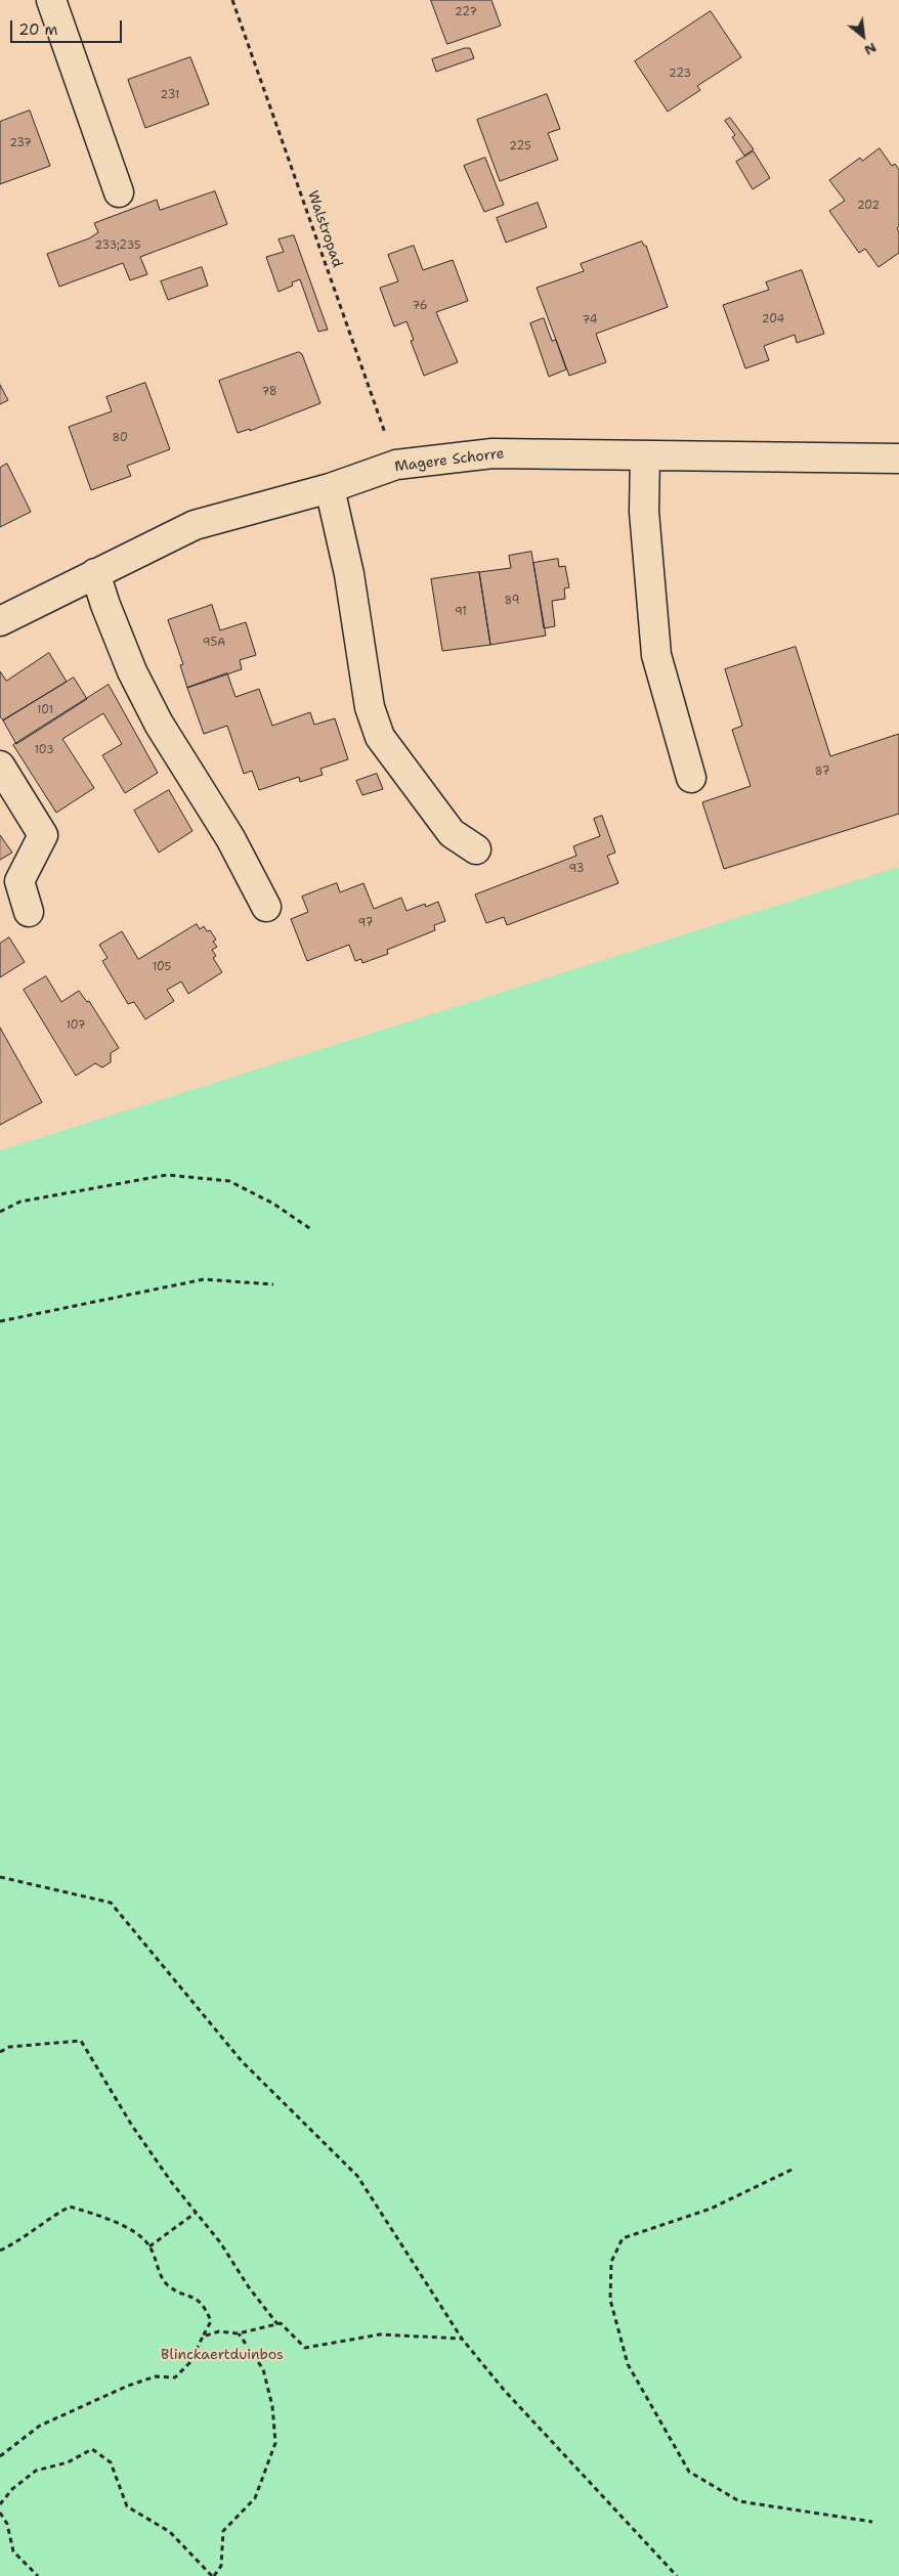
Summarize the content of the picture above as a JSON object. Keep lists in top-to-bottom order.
{
  "streets": {
    "street": ["Magere Schorre"],
    "path": ["Walstropad"]
  },
  "crossings": [
    ["Walstropad", "Magere Schorre"]
  ],
  "parks": ["Blinckaertduinbos"],
  "house_numbers": [
    "227",
    "223",
    "231",
    "237",
    "225",
    "202",
    "233;235",
    "76",
    "204",
    "74",
    "78",
    "80",
    "89",
    "91",
    "95A",
    "101",
    "103",
    "87",
    "93",
    "97",
    "105",
    "107"
  ],
  "scale_bar": "20 m",
  "north": "bottom right"
}
